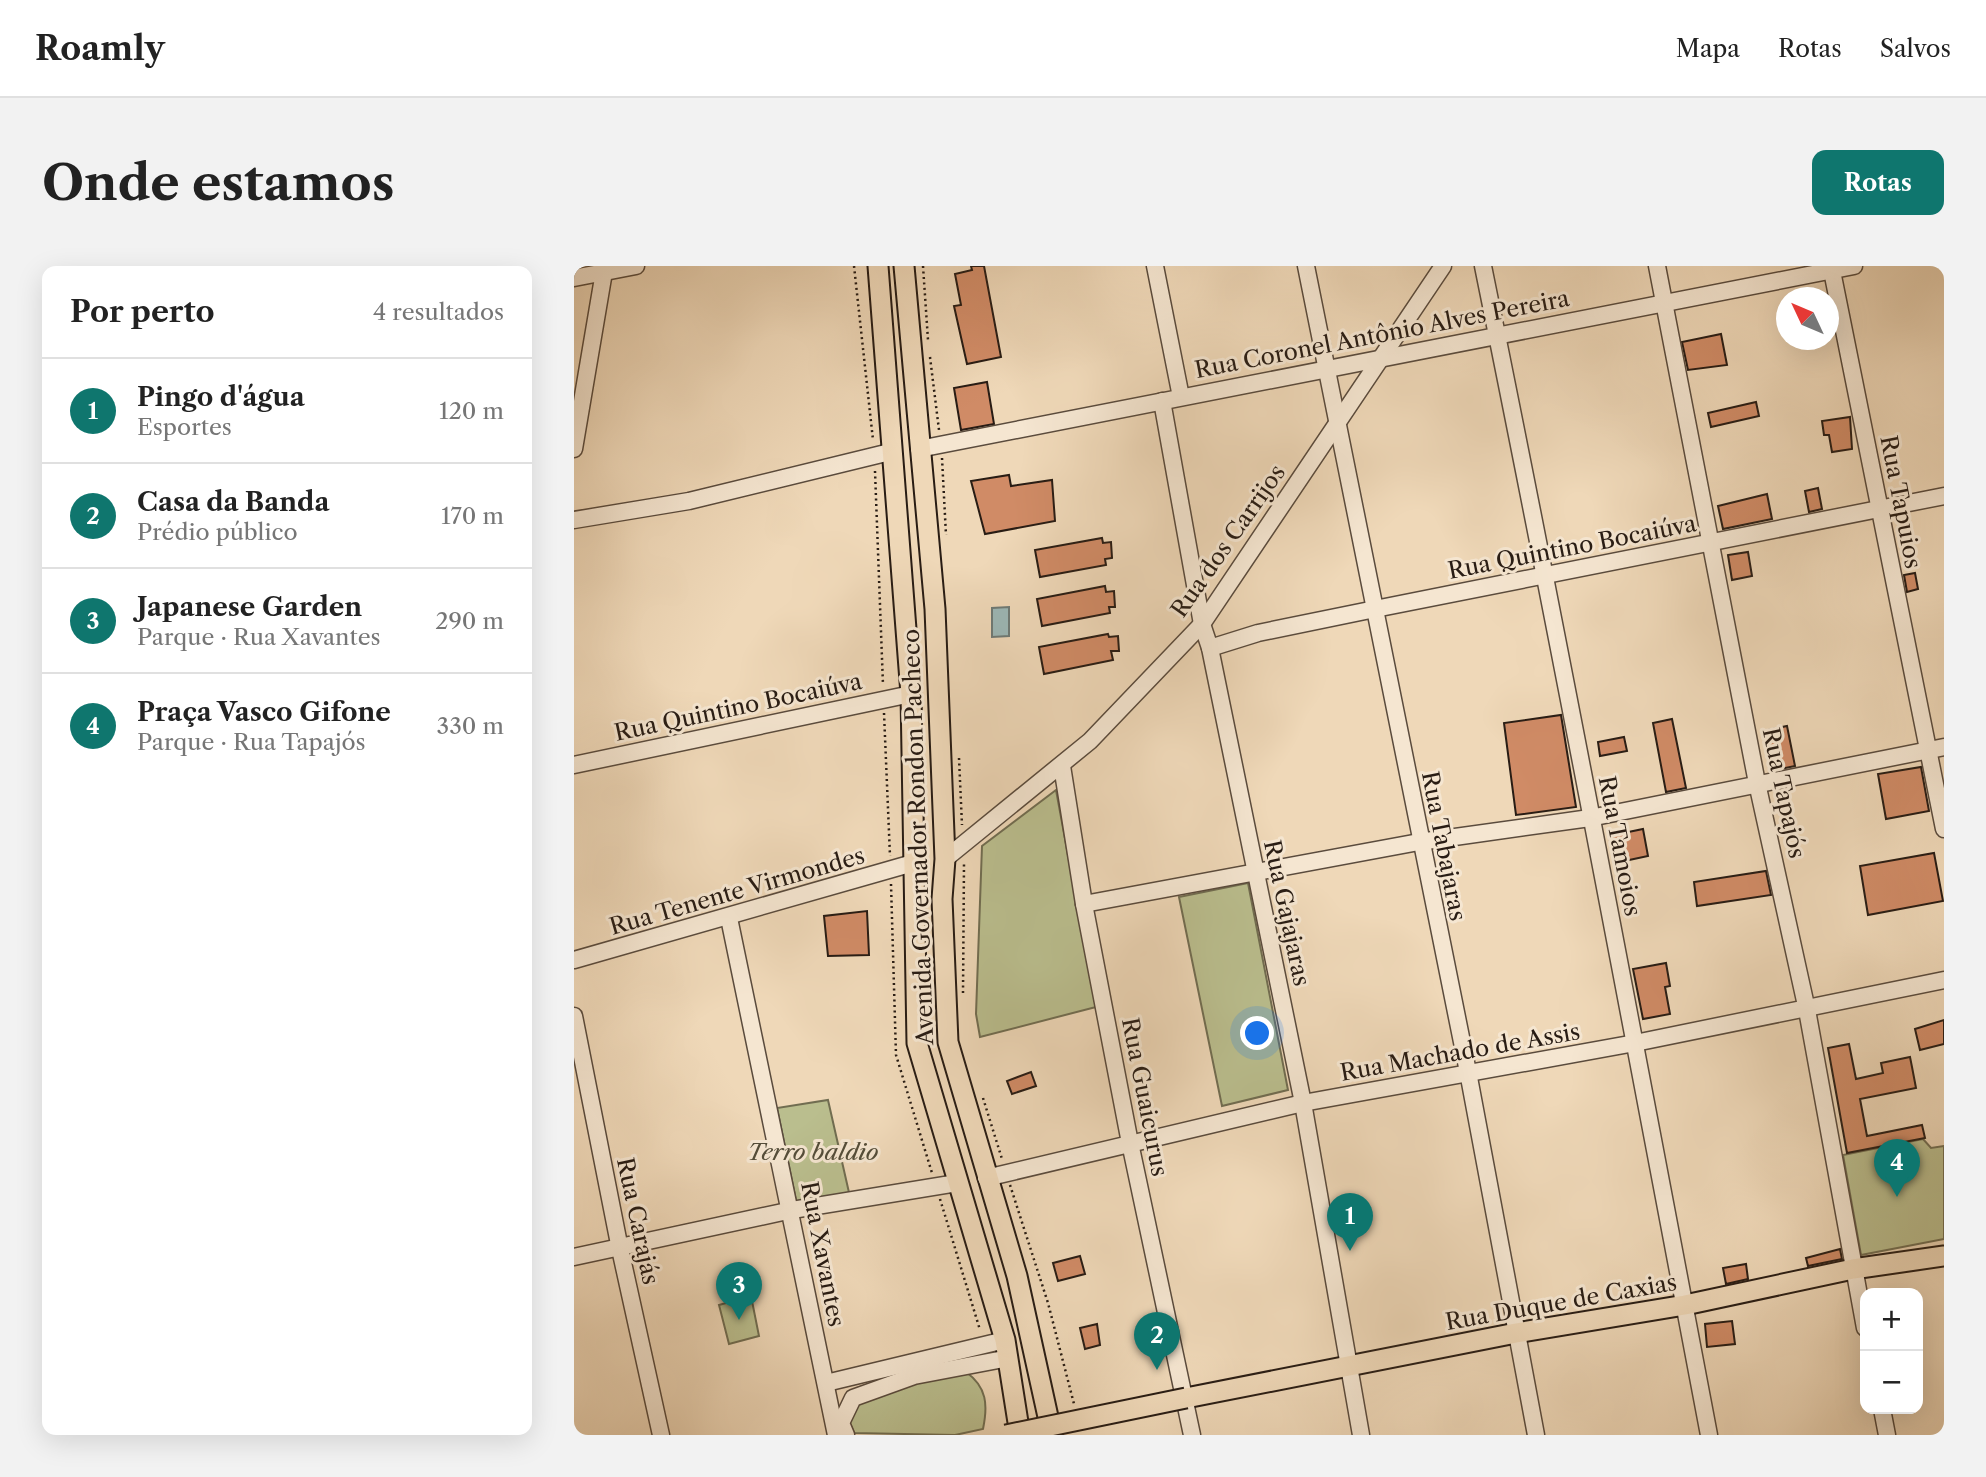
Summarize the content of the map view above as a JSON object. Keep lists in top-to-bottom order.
{
  "streets": {
    "main road": ["Avenida Governador Rondon Pacheco", "Rua Duque de Caxias"],
    "street": [
      "Rua Coronel Antônio Alves Pereira",
      "Rua Tapuios",
      "Rua dos Carrijos",
      "Rua Quintino Bocaiúva",
      "Rua Tapajós",
      "Rua Tabajaras",
      "Rua Tamoios",
      "Rua Tenente Virmondes",
      "Rua Gajajaras",
      "Rua Machado de Assis",
      "Rua Guaicurus",
      "Rua Carajás",
      "Rua Xavantes"
    ]
  },
  "crossings": [
    ["Rua Coronel Antônio Alves Pereira", "Rua Tapuios"],
    ["Rua Coronel Antônio Alves Pereira", "Rua dos Carrijos"],
    ["Rua Coronel Antônio Alves Pereira", "Rua Tapajós"],
    ["Rua Coronel Antônio Alves Pereira", "Avenida Governador Rondon Pacheco"],
    ["Rua Coronel Antônio Alves Pereira", "Rua Tabajaras"],
    ["Rua Coronel Antônio Alves Pereira", "Rua Tamoios"],
    ["Rua Coronel Antônio Alves Pereira", "Rua Gajajaras"],
    ["Rua Tapuios", "Rua Quintino Bocaiúva"],
    ["Rua dos Carrijos", "Avenida Governador Rondon Pacheco"],
    ["Rua dos Carrijos", "Rua Tabajaras"],
    ["Rua dos Carrijos", "Rua Gajajaras"],
    ["Rua dos Carrijos", "Rua Guaicurus"],
    ["Rua Quintino Bocaiúva", "Rua Tapajós"],
    ["Rua Quintino Bocaiúva", "Avenida Governador Rondon Pacheco"],
    ["Rua Quintino Bocaiúva", "Rua Tabajaras"],
    ["Rua Quintino Bocaiúva", "Rua Tamoios"],
    ["Rua Quintino Bocaiúva", "Rua Gajajaras"],
    ["Rua Tapajós", "Rua Machado de Assis"],
    ["Rua Tapajós", "Rua Duque de Caxias"],
    ["Avenida Governador Rondon Pacheco", "Rua Tenente Virmondes"],
    ["Avenida Governador Rondon Pacheco", "Rua Machado de Assis"],
    ["Rua Tabajaras", "Rua Machado de Assis"],
    ["Rua Tabajaras", "Rua Duque de Caxias"],
    ["Rua Tamoios", "Rua Machado de Assis"],
    ["Rua Tamoios", "Rua Duque de Caxias"],
    ["Rua Tenente Virmondes", "Rua Xavantes"],
    ["Rua Gajajaras", "Rua Machado de Assis"],
    ["Rua Gajajaras", "Rua Duque de Caxias"],
    ["Rua Machado de Assis", "Rua Guaicurus"],
    ["Rua Guaicurus", "Rua Duque de Caxias"]
  ],
  "parks": ["Terro baldio"],
  "north": "top left",
  "page": {
    "header": "Roamly",
    "nav": ["Mapa", "Rotas", "Salvos"],
    "buttons": "Rotas",
    "title": "Onde estamos",
    "heading": ["Por perto", "4 resultados"],
    "list": [
      {
        "mark": "1",
        "name": "Pingo d'água",
        "note": "Esportes",
        "value": "120 m"
      },
      {
        "mark": "2",
        "name": "Casa da Banda",
        "note": "Prédio público",
        "value": "170 m"
      },
      {
        "mark": "3",
        "name": "Japanese Garden",
        "note": "Parque · Rua Xavantes",
        "value": "290 m"
      },
      {
        "mark": "4",
        "name": "Praça Vasco Gifone",
        "note": "Parque · Rua Tapajós",
        "value": "330 m"
      }
    ],
    "pins": [
      "4",
      "1",
      "3",
      "2"
    ],
    "map_buttons": ["+", "−"]
  }
}
